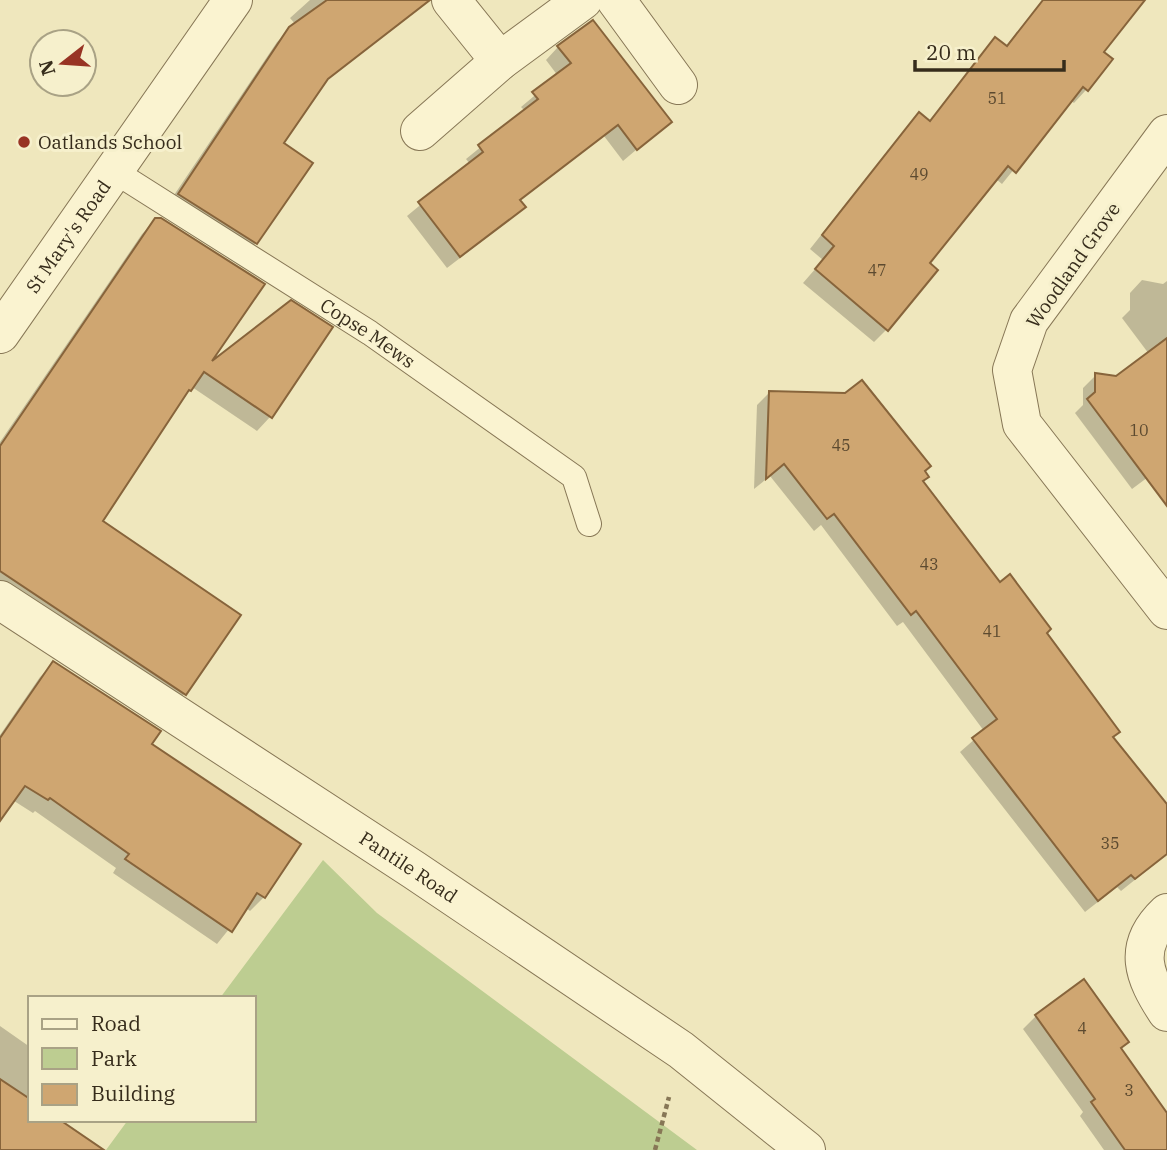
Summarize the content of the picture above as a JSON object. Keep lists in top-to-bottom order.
{
  "streets": {
    "street": ["St Mary's Road", "Woodland Grove", "Pantile Road"],
    "lane": ["Copse Mews"]
  },
  "crossings": [
    ["St Mary's Road", "Copse Mews"]
  ],
  "places": ["Oatlands School"],
  "house_numbers": [
    "51",
    "49",
    "47",
    "10",
    "45",
    "43",
    "41",
    "35",
    "4",
    "3"
  ],
  "legend": ["Road", "Park", "Building"],
  "scale_bar": "20 m",
  "north": "left"
}
